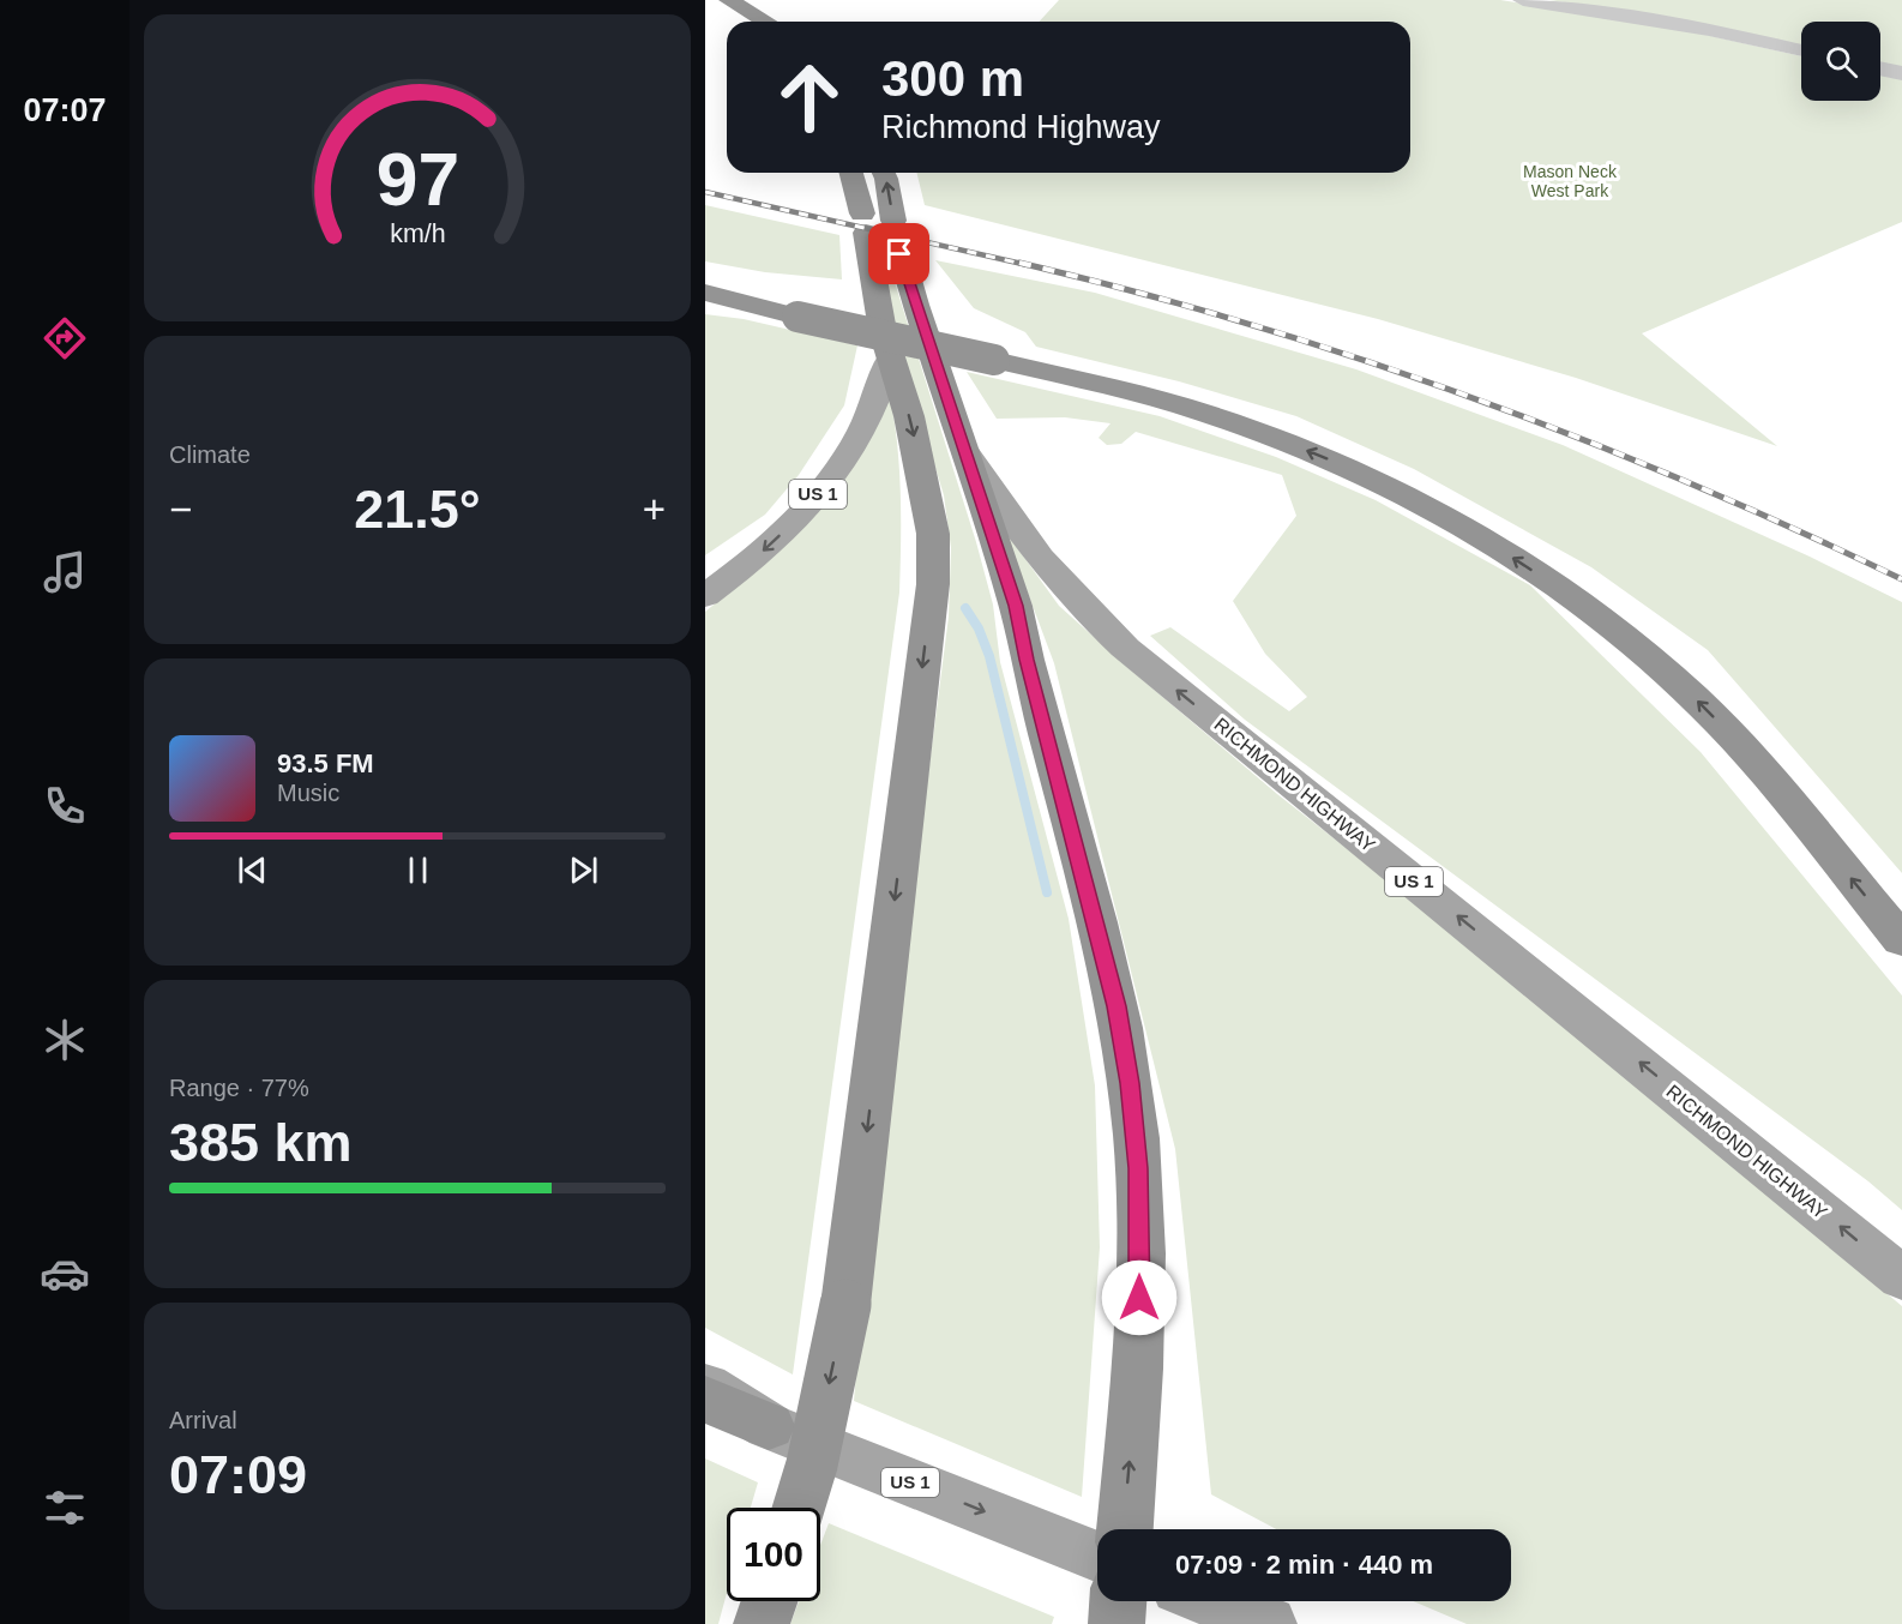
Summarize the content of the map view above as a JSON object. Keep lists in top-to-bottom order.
{
  "streets": {
    "highway": ["US 1", "RICHMOND HIGHWAY"]
  },
  "parks": ["Mason Neck West Park"],
  "page": {
    "tabs": "07:07",
    "turn": ["300 m", "Richmond Highway"],
    "tile": [
      "Climate",
      ["Range · 77%", "385 km"],
      ["Arrival", "07:09"]
    ],
    "heat": ["−", "21.5°", "+"],
    "song": ["93.5 FM", "Music"],
    "limit": "100",
    "trip": "07:09 · 2 min · 440 m",
    "gauge": ["97", "km/h"]
  }
}
